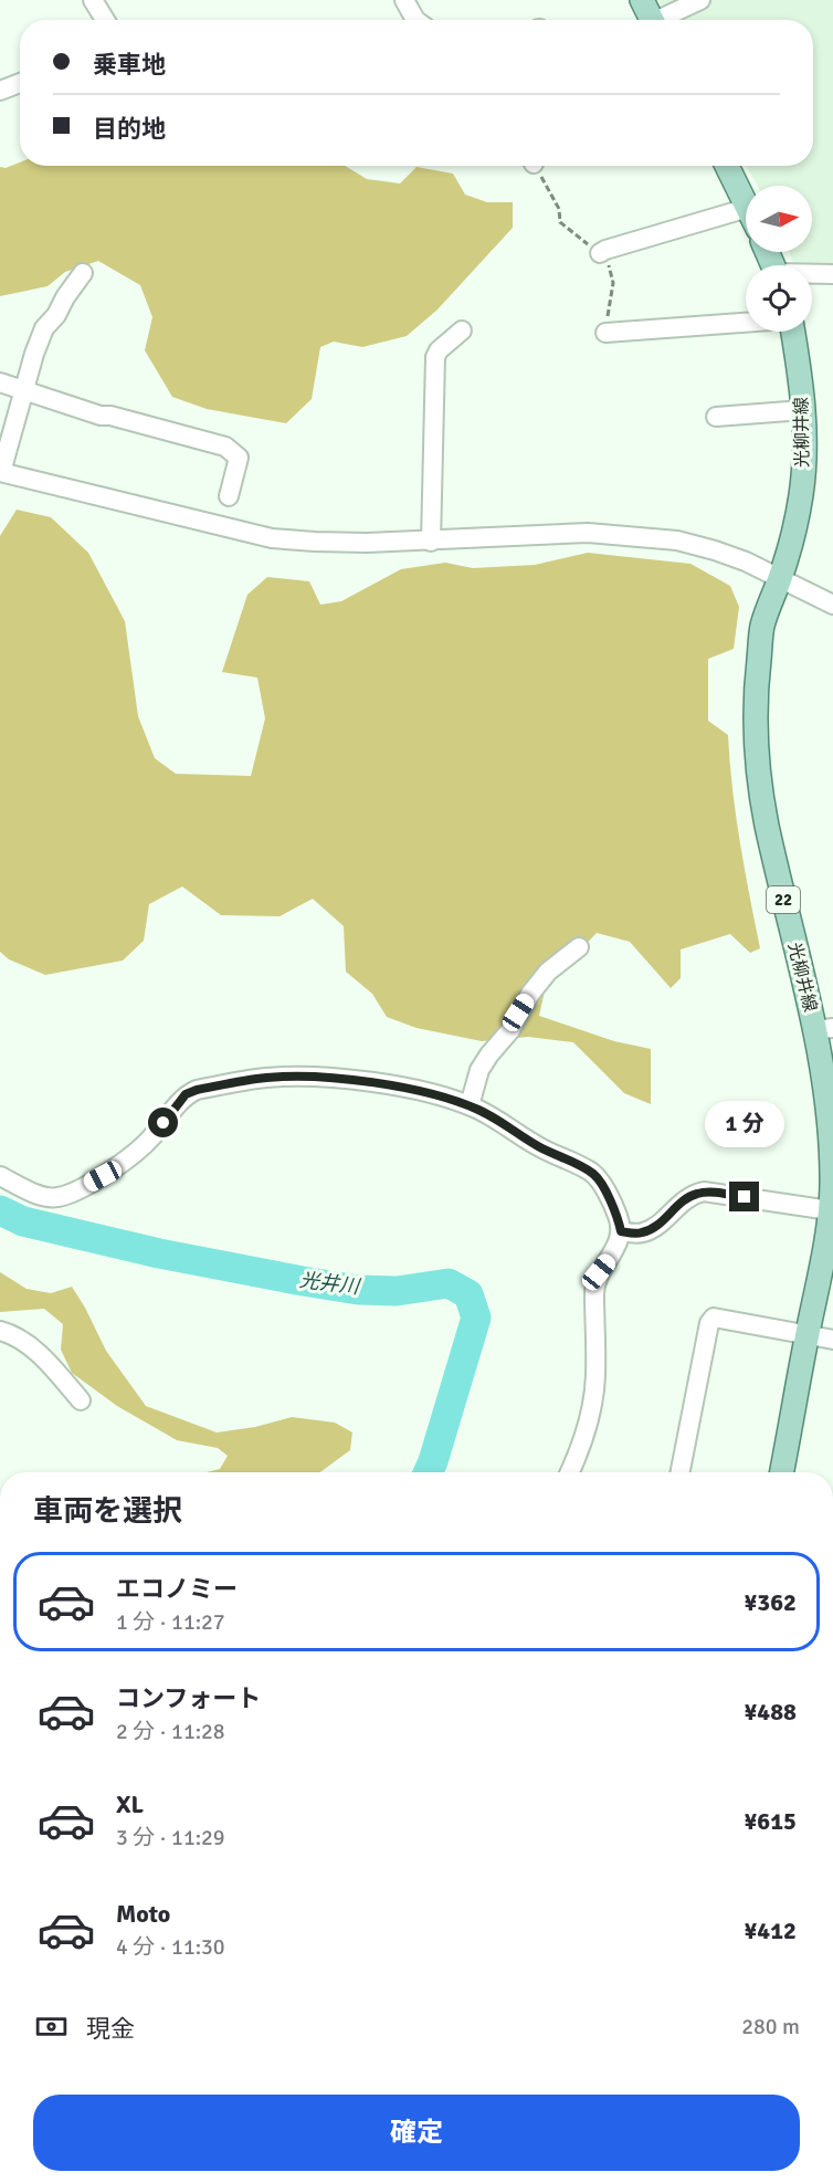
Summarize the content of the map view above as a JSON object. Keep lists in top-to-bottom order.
{
  "streets": {
    "main road": ["光柳井線", "22"]
  },
  "water": ["光井川"],
  "north": "right",
  "page": {
    "banner": ["乗車地", "目的地"],
    "bubble": "1 分",
    "heading": "車両を選択",
    "list": [
      {
        "name": "エコノミー",
        "note": "1 分 · 11:27",
        "value": "¥362"
      },
      {
        "name": "コンフォート",
        "note": "2 分 · 11:28",
        "value": "¥488"
      },
      {
        "name": "XL",
        "note": "3 分 · 11:29",
        "value": "¥615"
      },
      {
        "name": "Moto",
        "note": "4 分 · 11:30",
        "value": "¥412"
      }
    ],
    "pay": ["現金", "280 m"],
    "buttons": "確定"
  }
}
